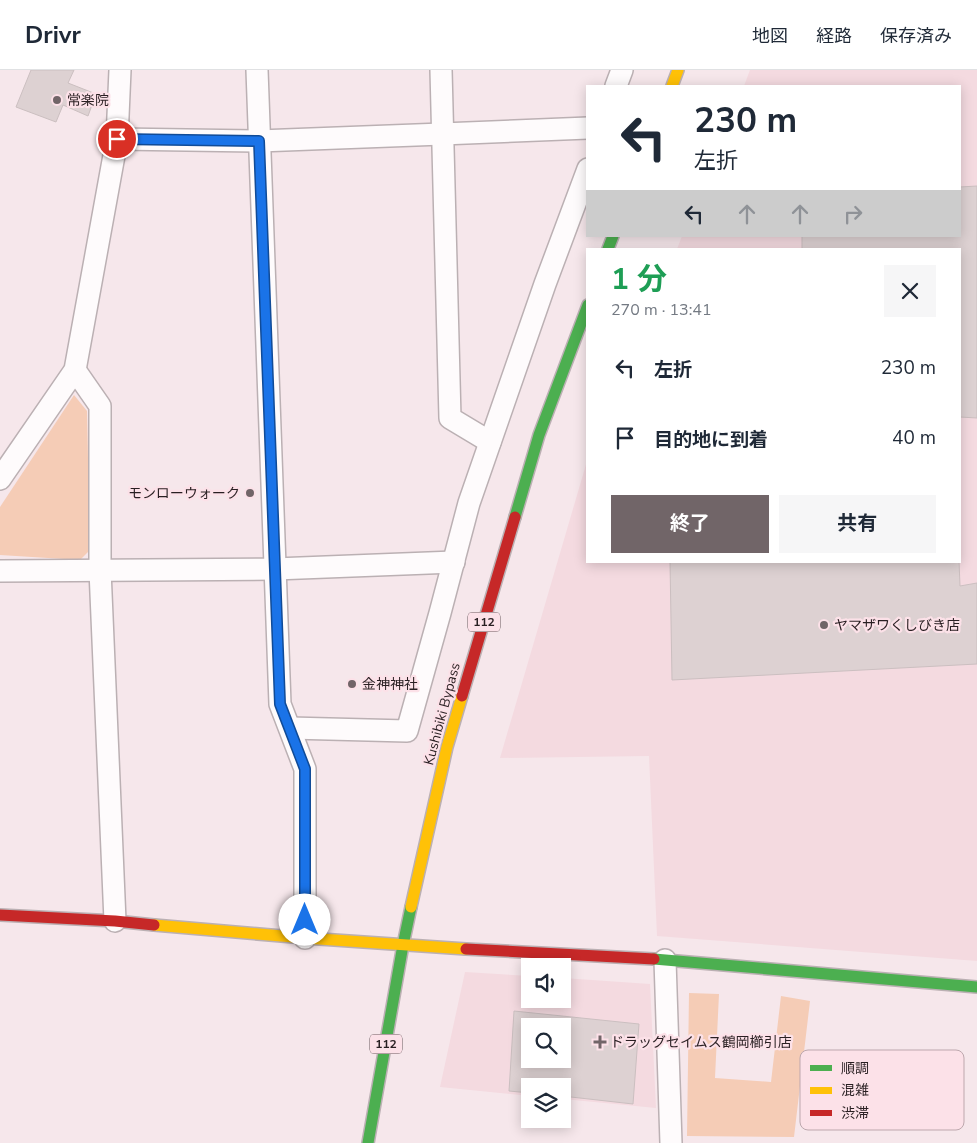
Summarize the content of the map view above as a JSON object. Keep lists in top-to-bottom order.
{
  "streets": {
    "main road": ["112", "Kushibiki Bypass"]
  },
  "places": {
    "other": [
      "常楽院",
      "モンローウォーク",
      "ヤマザワくしびき店",
      "金神神社"
    ],
    "health": ["ドラッグセイムス鶴岡櫛引店"]
  },
  "legend": ["順調", "混雑", "渋滞"],
  "page": {
    "header": "Drivr",
    "nav": ["地図", "経路", "保存済み"],
    "turn": ["230 m", "左折"],
    "heading": ["1 分", "270 m · 13:41"],
    "list": [
      {
        "name": "左折",
        "value": "230 m"
      },
      {
        "name": "目的地に到着",
        "value": "40 m"
      }
    ],
    "buttons": ["終了", "共有"]
  }
}
